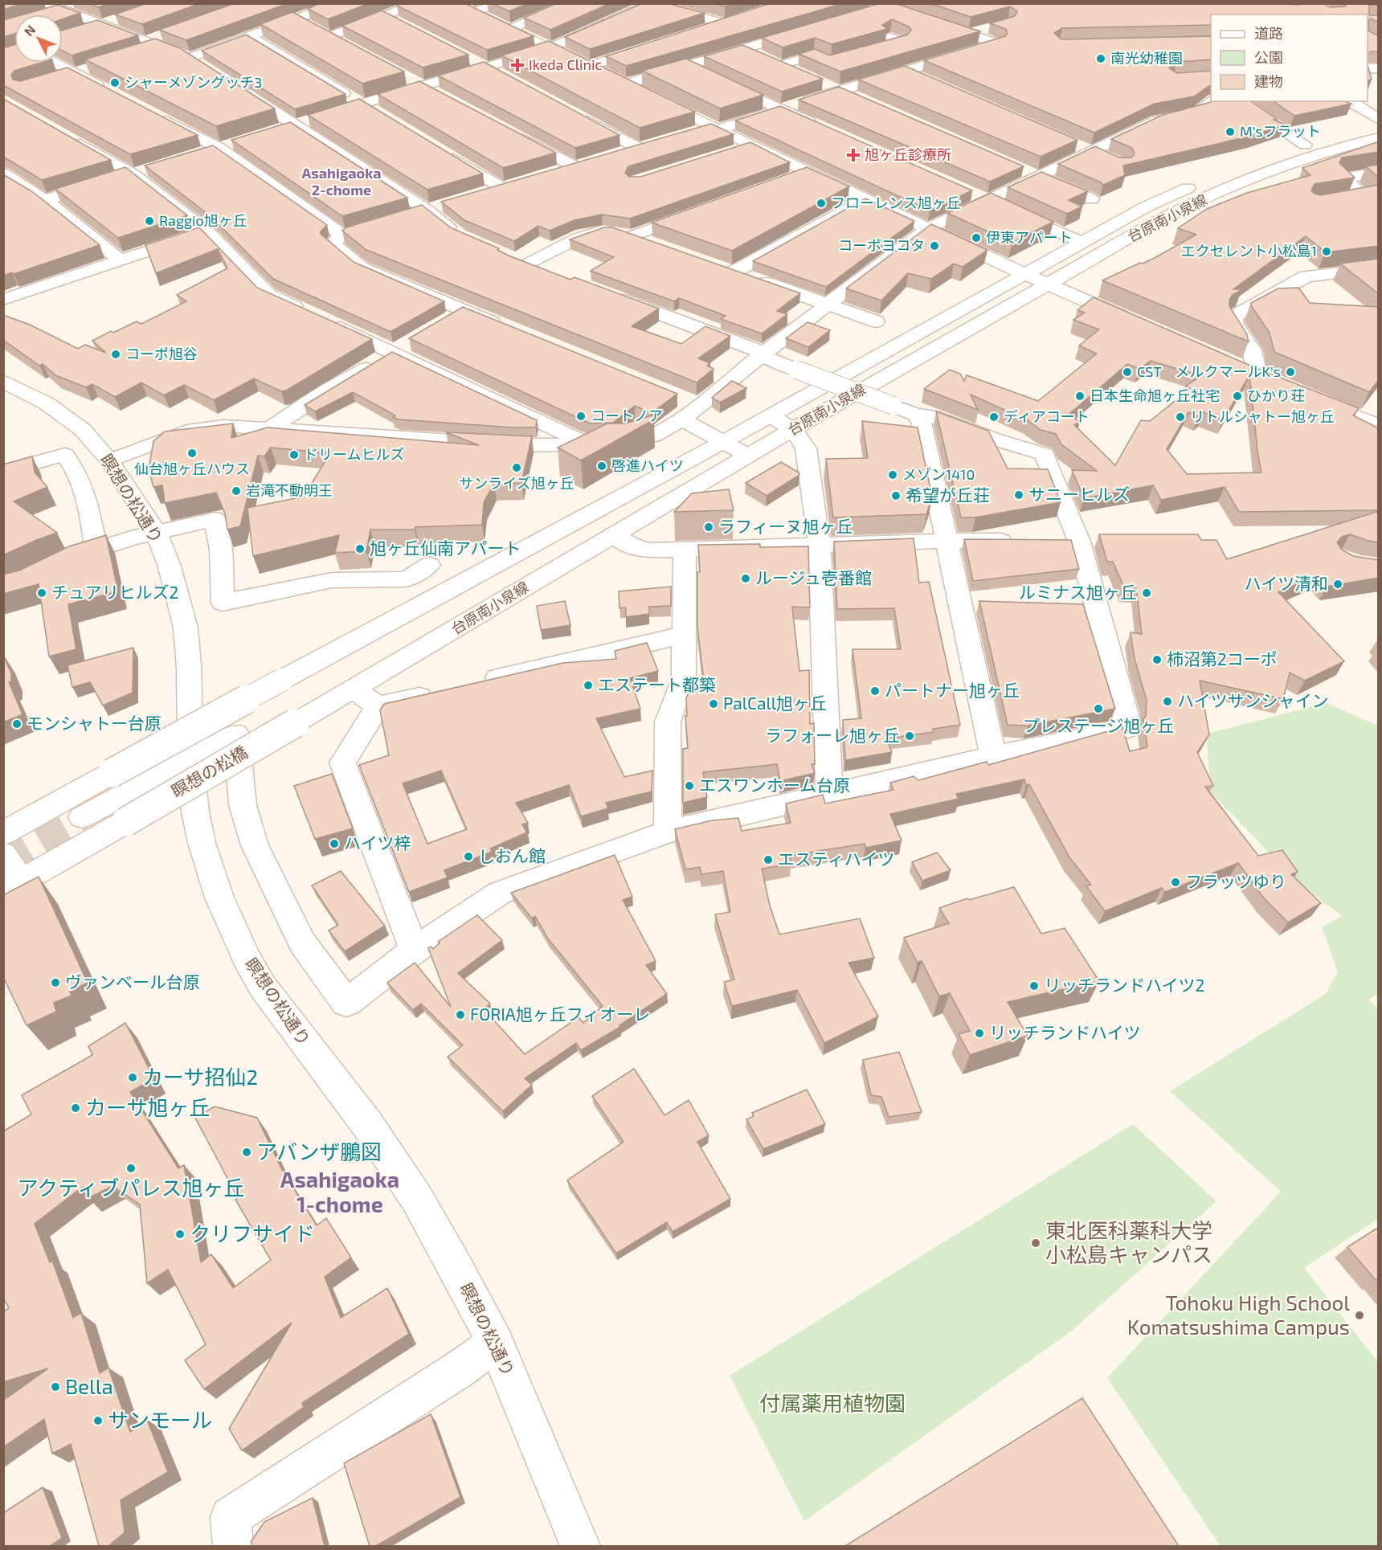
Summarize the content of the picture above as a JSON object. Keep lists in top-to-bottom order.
{
  "streets": {
    "street": ["台原南小泉線", "瞑想の松通り", "瞑想の松橋"]
  },
  "crossings": [
    ["台原南小泉線", "瞑想の松橋"]
  ],
  "districts": ["Asahigaoka 2-chome", "Asahigaoka 1-chome"],
  "parks": ["付属薬用植物園"],
  "places": {
    "other": [
      "南光幼稚園",
      "シャーメゾングッチ3",
      "M'sフラット",
      "フローレンス旭ヶ丘",
      "Raggio旭ヶ丘",
      "伊東アパート",
      "コーポヨコタ",
      "エクセレント小松島1",
      "コーポ旭谷",
      "CST",
      "メルクマールK's",
      "日本生命旭ヶ丘社宅",
      "ひかり荘",
      "コートノア",
      "ディアコート",
      "リトルシャトー旭ヶ丘",
      "仙台旭ヶ丘ハウス",
      "ドリームヒルズ",
      "啓進ハイツ",
      "サンライズ旭ヶ丘",
      "メゾン1410",
      "岩滝不動明王",
      "サニーヒルズ",
      "希望が丘荘",
      "ラフィーヌ旭ヶ丘",
      "旭ヶ丘仙南アパート",
      "ルージュ壱番館",
      "ハイツ清和",
      "チュアリヒルズ2",
      "ルミナス旭ヶ丘",
      "柿沼第2コーポ",
      "エステート都築",
      "パートナー旭ヶ丘",
      "ハイツサンシャイン",
      "PalCall旭ヶ丘",
      "プレステージ旭ヶ丘",
      "モンシャトー台原",
      "ラフォーレ旭ヶ丘",
      "エスワンホーム台原",
      "ハイツ梓",
      "しおん館",
      "エスティハイツ",
      "フラッツゆり",
      "ヴァンベール台原",
      "リッチランドハイツ2",
      "FORIA旭ヶ丘フィオーレ",
      "リッチランドハイツ",
      "カーサ招仙2",
      "カーサ旭ヶ丘",
      "アバンザ鵬図",
      "アクティブパレス旭ヶ丘",
      "クリフサイド",
      "東北医科薬科大学 小松島キャンパス",
      "Tohoku High School Komatsushima Campus",
      "Bella",
      "サンモール"
    ],
    "health": ["Ikeda Clinic", "旭ヶ丘診療所"]
  },
  "legend": ["道路", "公園", "建物"],
  "north": "top left"
}
